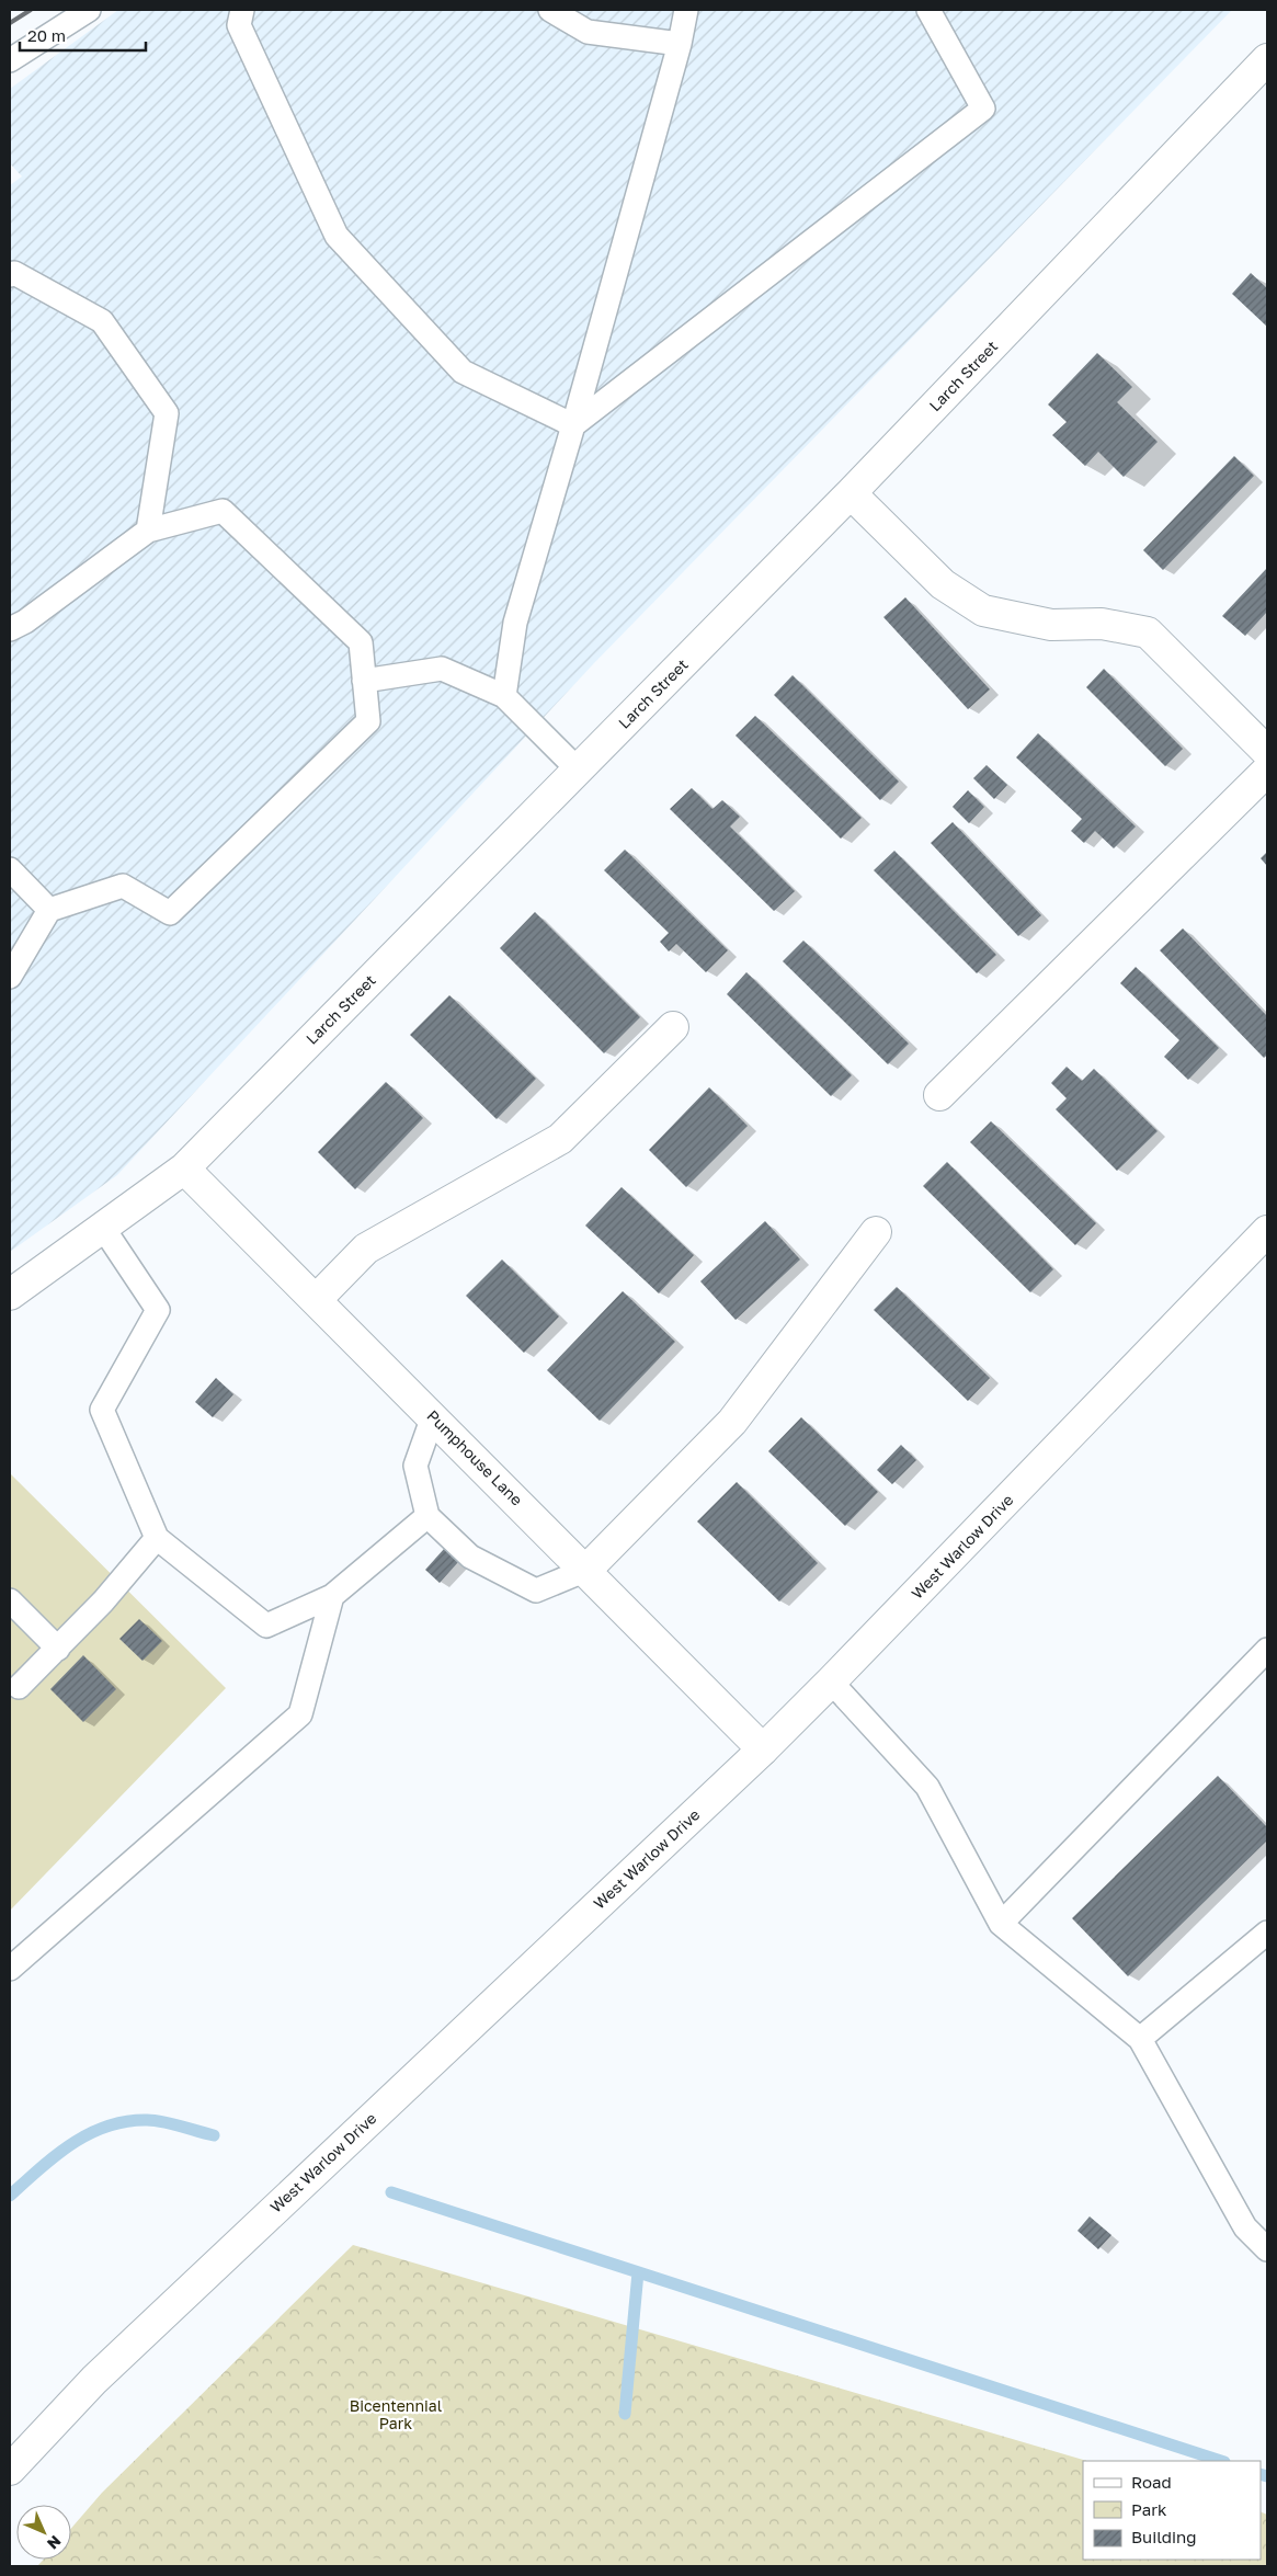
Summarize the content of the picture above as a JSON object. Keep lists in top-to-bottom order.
{
  "streets": {
    "street": ["Larch Street", "Pumphouse Lane", "West Warlow Drive"]
  },
  "crossings": [
    ["Larch Street", "Pumphouse Lane"],
    ["Pumphouse Lane", "West Warlow Drive"]
  ],
  "parks": ["Bicentennial Park"],
  "legend": ["Road", "Park", "Building"],
  "scale_bar": "20 m",
  "north": "bottom right"
}
